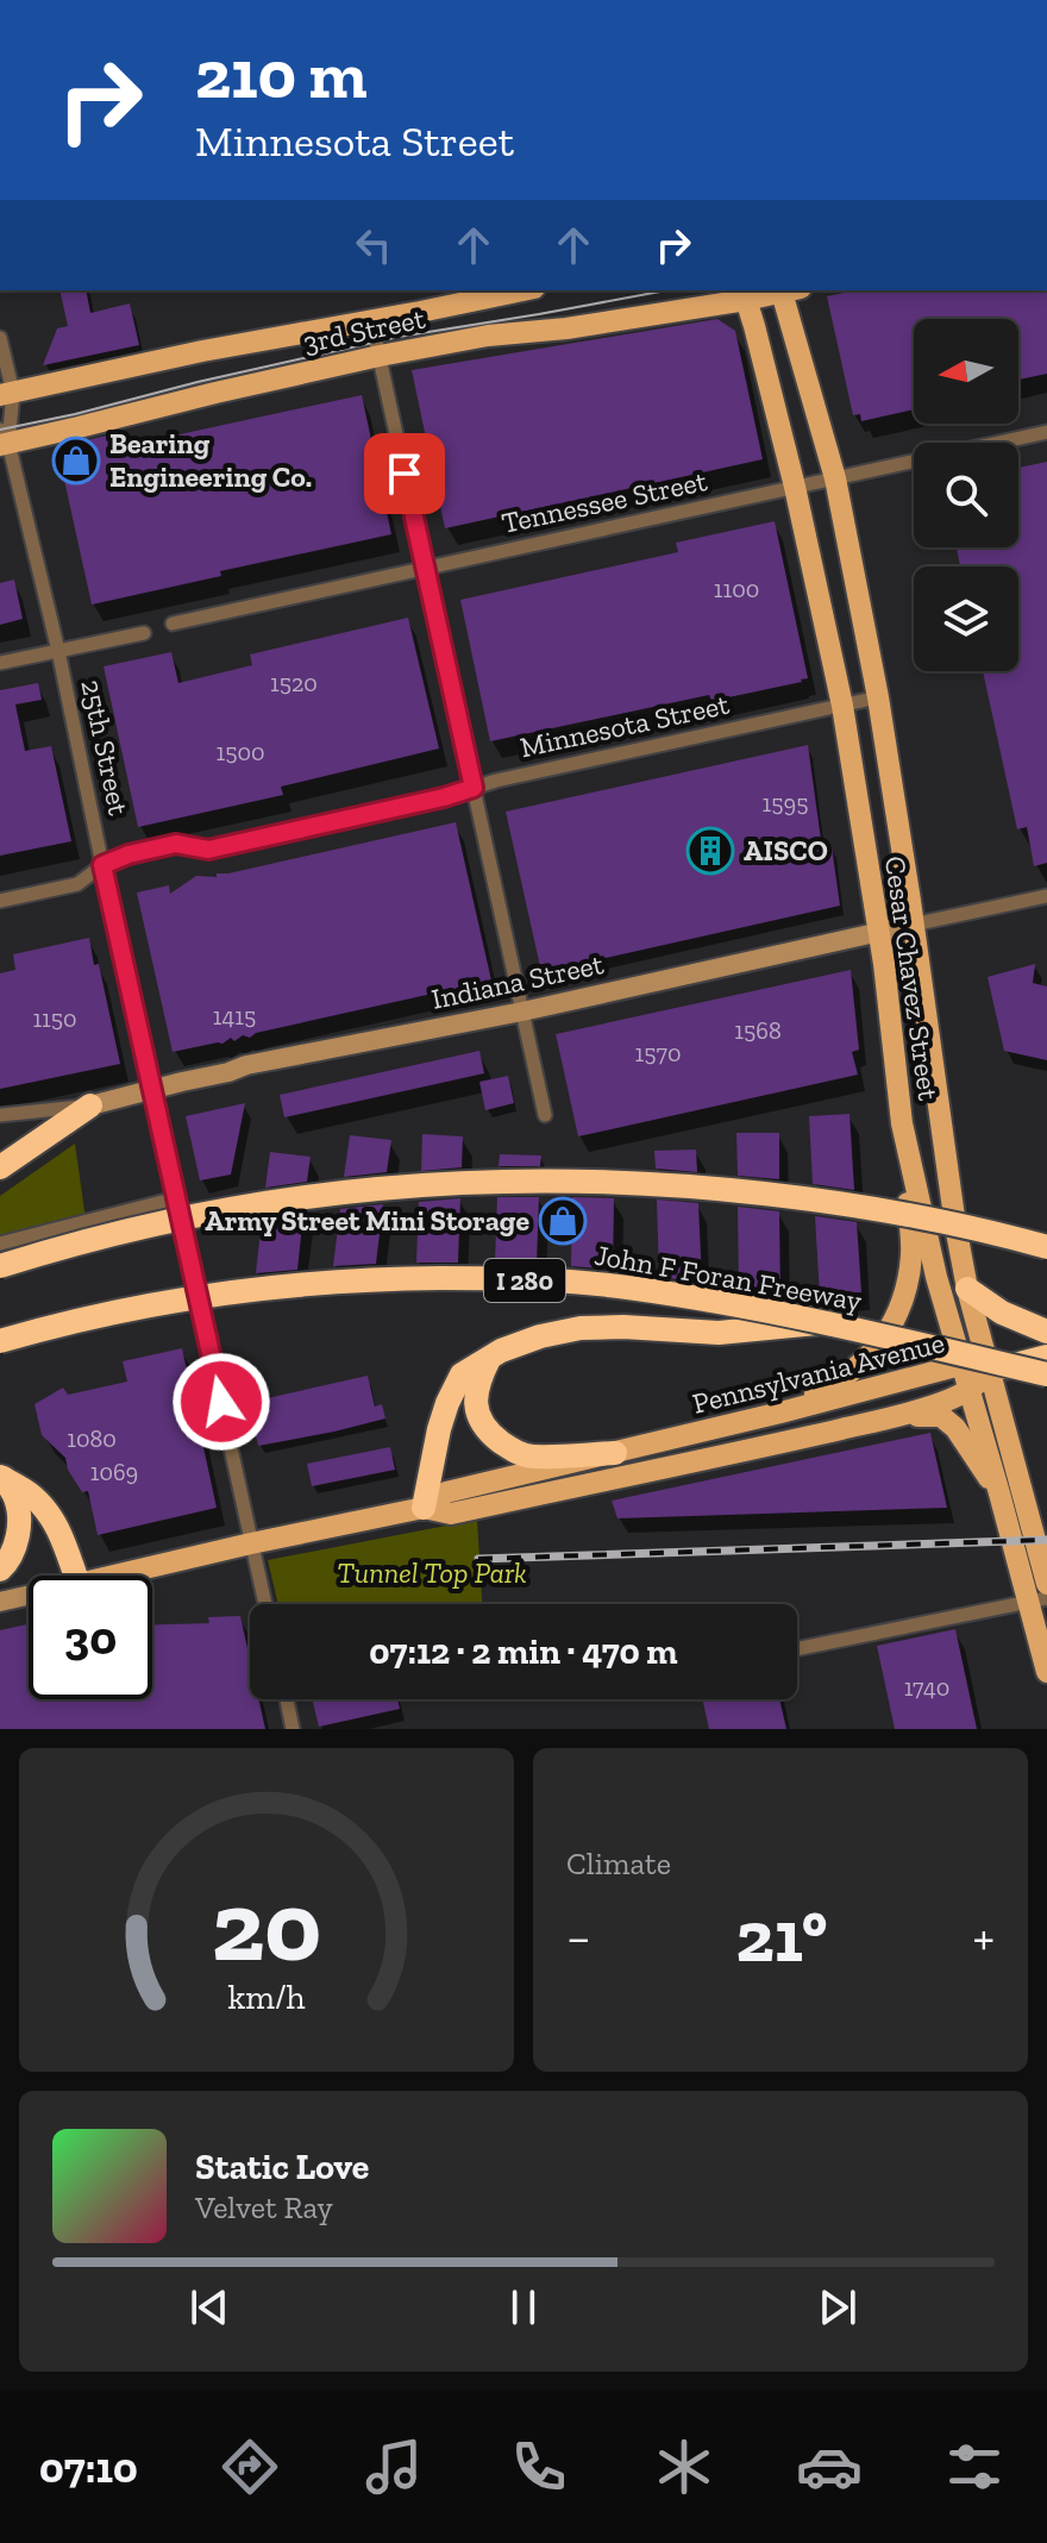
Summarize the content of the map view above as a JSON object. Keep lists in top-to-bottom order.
{
  "streets": {
    "highway": ["John F Foran Freeway", "I 280"],
    "main road": [
      "3rd Street",
      "Cesar Chavez Street",
      "Indiana Street",
      "Pennsylvania Avenue"
    ],
    "street": ["Tennessee Street", "Minnesota Street", "25th Street"]
  },
  "crossings": [
    ["3rd Street", "25th Street"],
    ["3rd Street", "Cesar Chavez Street"],
    ["Tennessee Street", "Cesar Chavez Street"],
    ["Minnesota Street", "25th Street"],
    ["Minnesota Street", "Cesar Chavez Street"],
    ["25th Street", "Indiana Street"],
    ["25th Street", "Pennsylvania Avenue"],
    ["Cesar Chavez Street", "Indiana Street"],
    ["Cesar Chavez Street", "Pennsylvania Avenue"]
  ],
  "parks": ["Tunnel Top Park"],
  "places": {
    "shop": ["Bearing Engineering Co.", "Army Street Mini Storage"],
    "building": ["AISCO"]
  },
  "house_numbers": [
    "1100",
    "1520",
    "1500",
    "1595",
    "1415",
    "1150",
    "1568",
    "1570",
    "1080",
    "1069",
    "1740"
  ],
  "north": "left",
  "page": {
    "turn": ["210 m", "Minnesota Street"],
    "limit": "30",
    "trip": "07:12 · 2 min · 470 m",
    "tile": "Climate",
    "heat": ["−", "21°", "+"],
    "song": ["Static Love", "Velvet Ray"],
    "tabs": "07:10",
    "gauge": ["20", "km/h"]
  }
}
